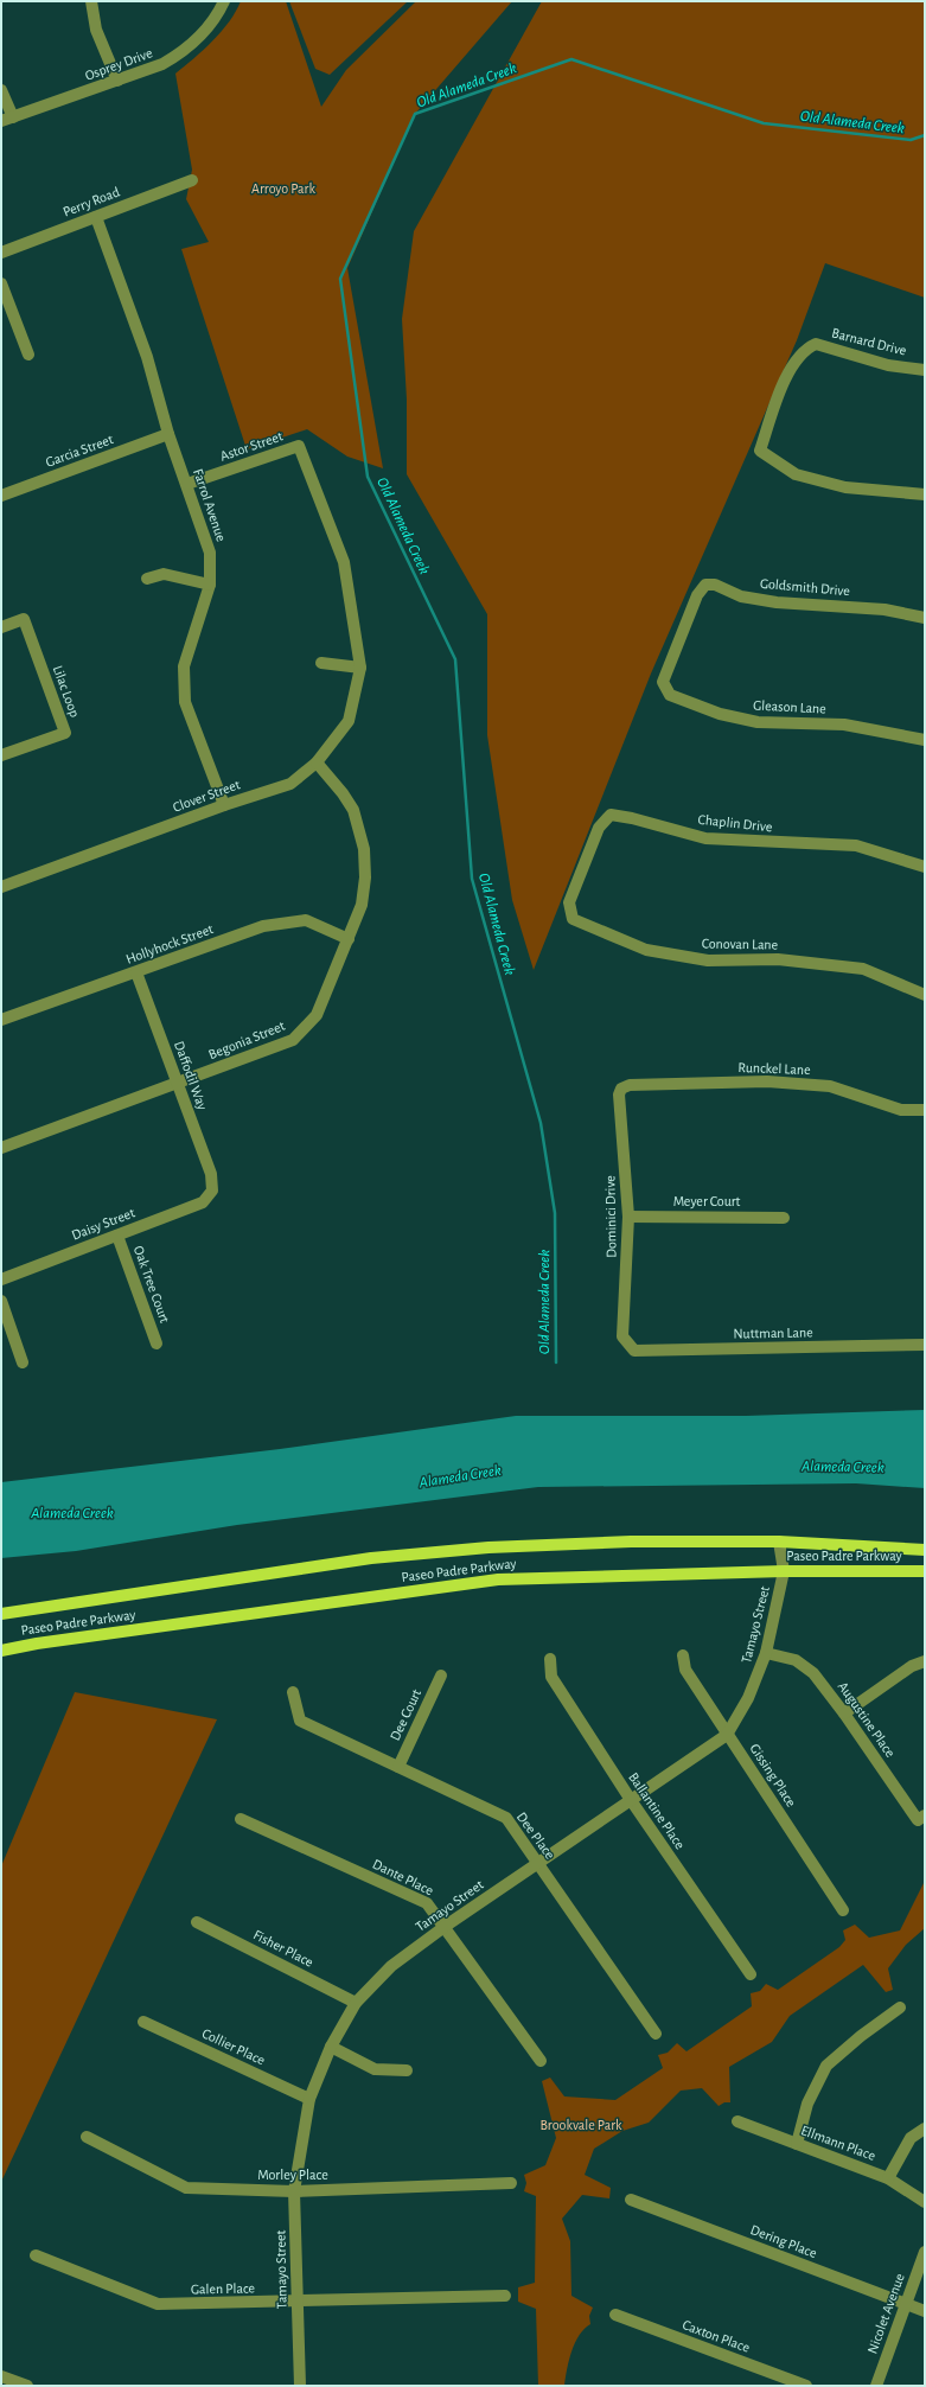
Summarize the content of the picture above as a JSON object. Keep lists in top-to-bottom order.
{
  "streets": {
    "main road": ["Paseo Padre Parkway"],
    "street": [
      "Osprey Drive",
      "Perry Road",
      "Barnard Drive",
      "Astor Street",
      "Garcia Street",
      "Farrol Avenue",
      "Goldsmith Drive",
      "Lilac Loop",
      "Gleason Lane",
      "Clover Street",
      "Chaplin Drive",
      "Hollyhock Street",
      "Conovan Lane",
      "Begonia Street",
      "Runckel Lane",
      "Daffodil Way",
      "Meyer Court",
      "Dominici Drive",
      "Daisy Street",
      "Oak Tree Court",
      "Nuttman Lane",
      "Tamayo Street",
      "Dee Court",
      "Augustine Place",
      "Gissing Place",
      "Ballantine Place",
      "Dee Place",
      "Dante Place",
      "Fisher Place",
      "Collier Place",
      "Ellmann Place",
      "Morley Place",
      "Dering Place",
      "Galen Place",
      "Nicolet Avenue",
      "Caxton Place"
    ]
  },
  "crossings": [
    ["Perry Road", "Farrol Avenue"],
    ["Astor Street", "Farrol Avenue"],
    ["Astor Street", "Clover Street"],
    ["Garcia Street", "Farrol Avenue"],
    ["Farrol Avenue", "Clover Street"],
    ["Goldsmith Drive", "Gleason Lane"],
    ["Clover Street", "Begonia Street"],
    ["Chaplin Drive", "Conovan Lane"],
    ["Hollyhock Street", "Begonia Street"],
    ["Hollyhock Street", "Daffodil Way"],
    ["Begonia Street", "Daffodil Way"],
    ["Runckel Lane", "Dominici Drive"],
    ["Daffodil Way", "Daisy Street"],
    ["Meyer Court", "Dominici Drive"],
    ["Dominici Drive", "Nuttman Lane"],
    ["Daisy Street", "Oak Tree Court"],
    ["Paseo Padre Parkway", "Tamayo Street"],
    ["Tamayo Street", "Augustine Place"],
    ["Tamayo Street", "Gissing Place"],
    ["Tamayo Street", "Ballantine Place"],
    ["Tamayo Street", "Dee Place"],
    ["Tamayo Street", "Dante Place"],
    ["Tamayo Street", "Fisher Place"],
    ["Tamayo Street", "Collier Place"],
    ["Tamayo Street", "Morley Place"],
    ["Tamayo Street", "Galen Place"],
    ["Dee Court", "Dee Place"],
    ["Dering Place", "Nicolet Avenue"]
  ],
  "water": ["Old Alameda Creek", "Alameda Creek"],
  "parks": ["Arroyo Park", "Brookvale Park"]
}
